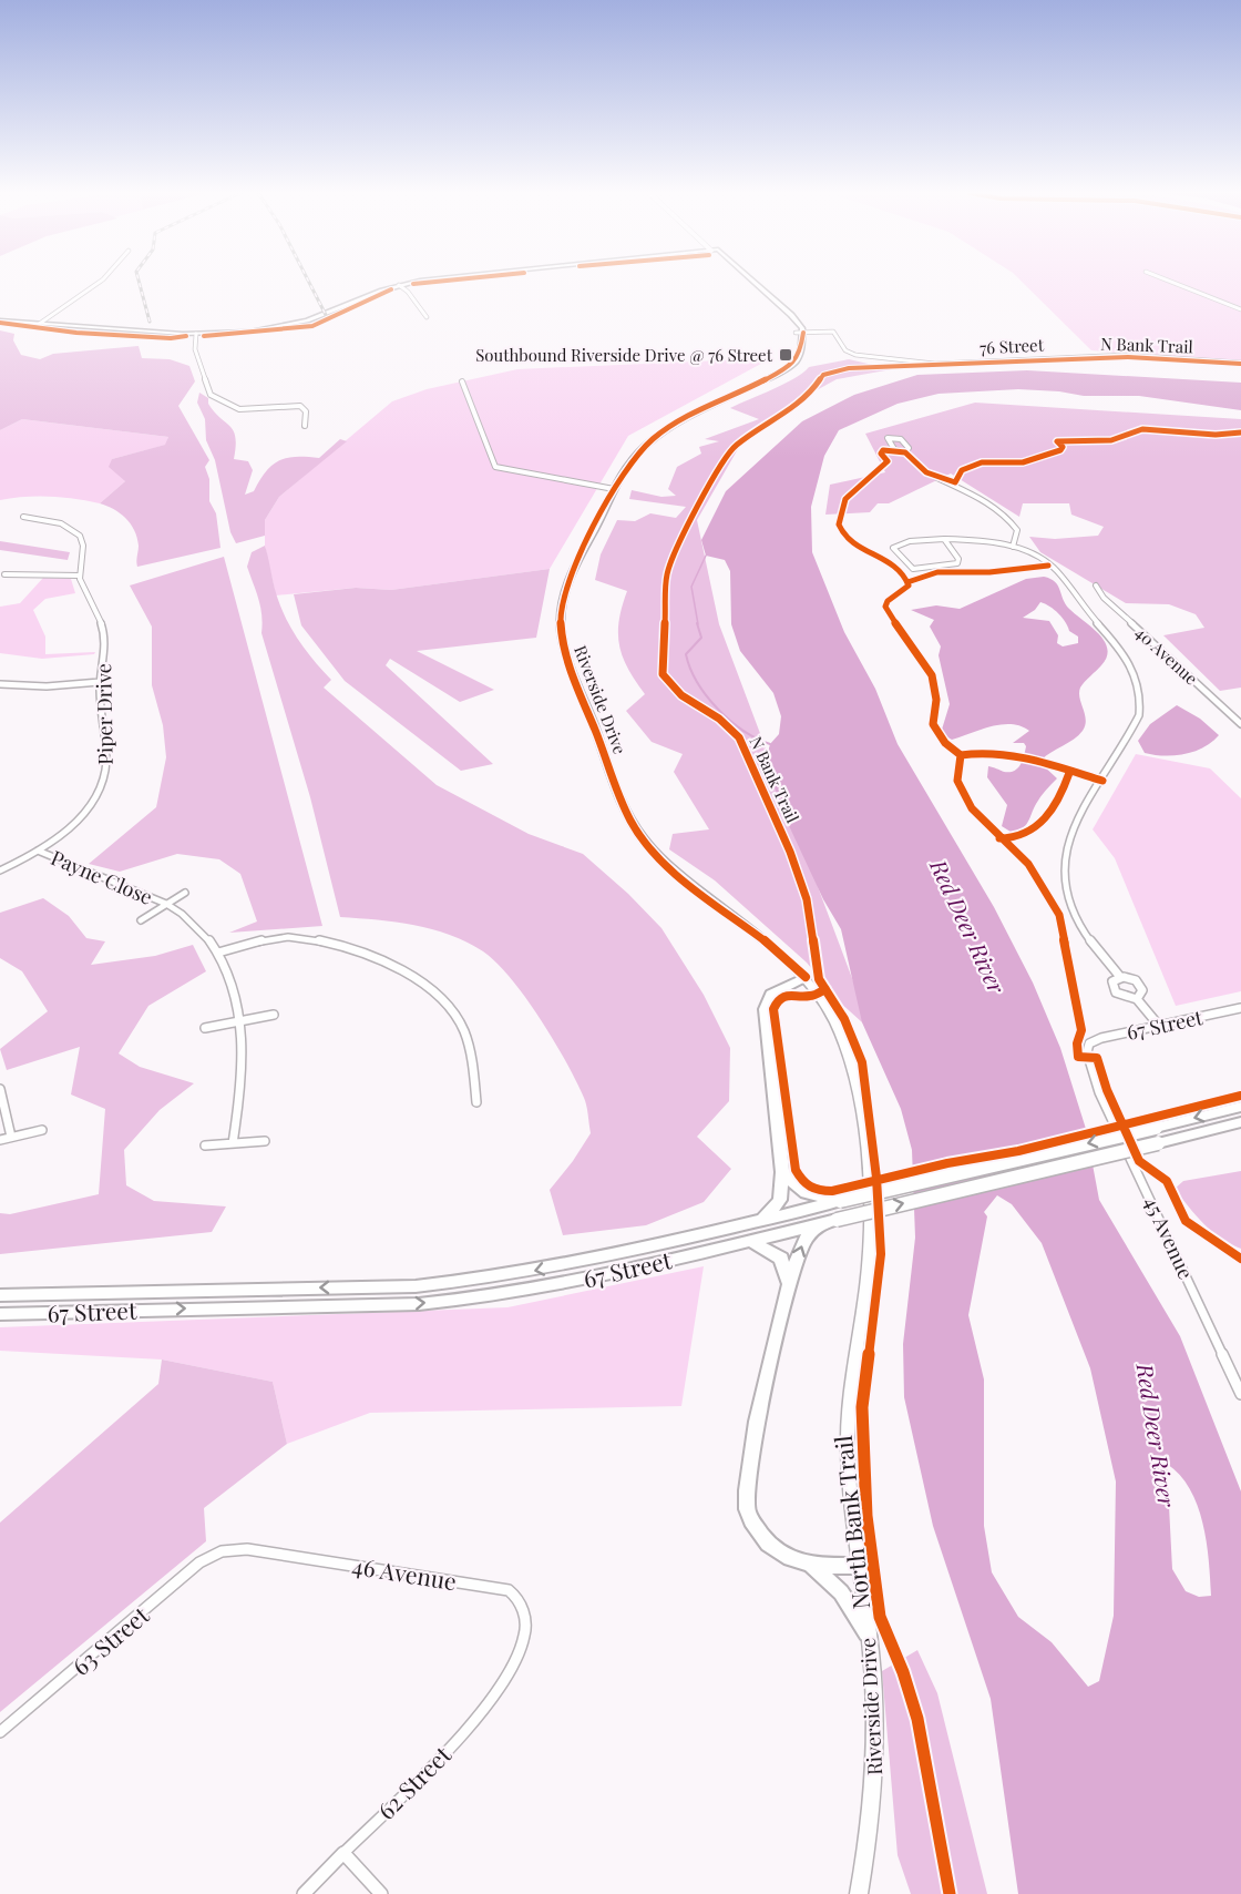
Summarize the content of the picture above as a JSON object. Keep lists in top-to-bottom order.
{
  "streets": {
    "main road": ["Riverside Drive", "67 Street"],
    "street": [
      "76 Street",
      "40 Avenue",
      "Piper Drive",
      "Payne Close",
      "45 Avenue",
      "46 Avenue",
      "63 Street",
      "62 Street"
    ],
    "cycle path": ["N Bank Trail"]
  },
  "crossings": [
    ["76 Street", "Riverside Drive"],
    ["Piper Drive", "Payne Close"],
    ["67 Street", "45 Avenue"],
    ["46 Avenue", "63 Street"],
    ["46 Avenue", "62 Street"]
  ],
  "water": ["Red Deer River"],
  "places": {
    "transit": ["Southbound Riverside Drive @ 76 Street"]
  }
}
